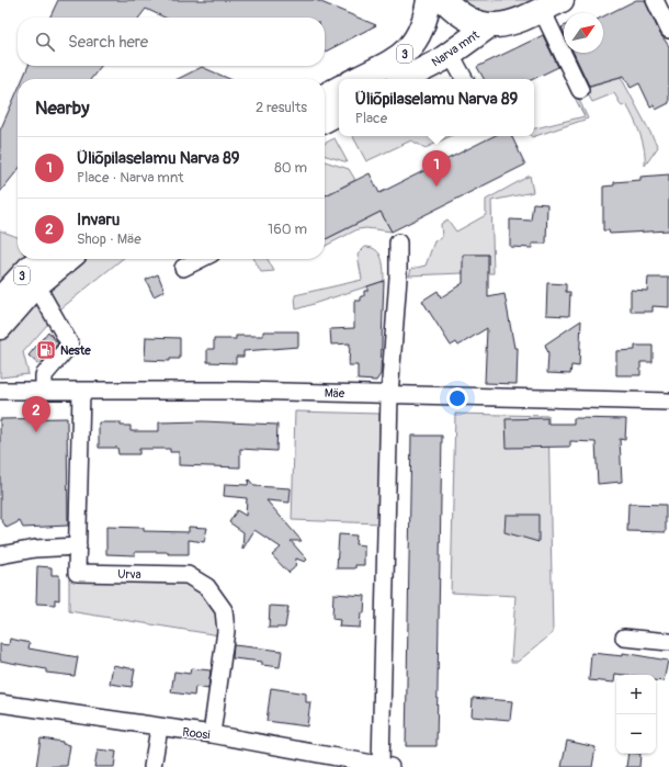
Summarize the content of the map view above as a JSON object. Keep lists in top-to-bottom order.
{
  "streets": {
    "highway": ["Narva mnt", "3"],
    "street": ["Mäe", "Urva", "Roosi"]
  },
  "crossings": [
    ["Mäe", "Urva"],
    ["Urva", "Roosi"]
  ],
  "places": {
    "fuel station": ["Neste"]
  },
  "north": "top right",
  "page": {
    "search": "Search here",
    "popup": ["Üliõpilaselamu Narva 89", "Place"],
    "heading": ["Nearby", "2 results"],
    "list": [
      {
        "mark": "1",
        "name": "Üliõpilaselamu Narva 89",
        "note": "Place · Narva mnt",
        "value": "80 m"
      },
      {
        "mark": "2",
        "name": "Invaru",
        "note": "Shop · Mäe",
        "value": "160 m"
      }
    ],
    "pins": ["1", "2"],
    "map_buttons": ["+", "−"]
  }
}
